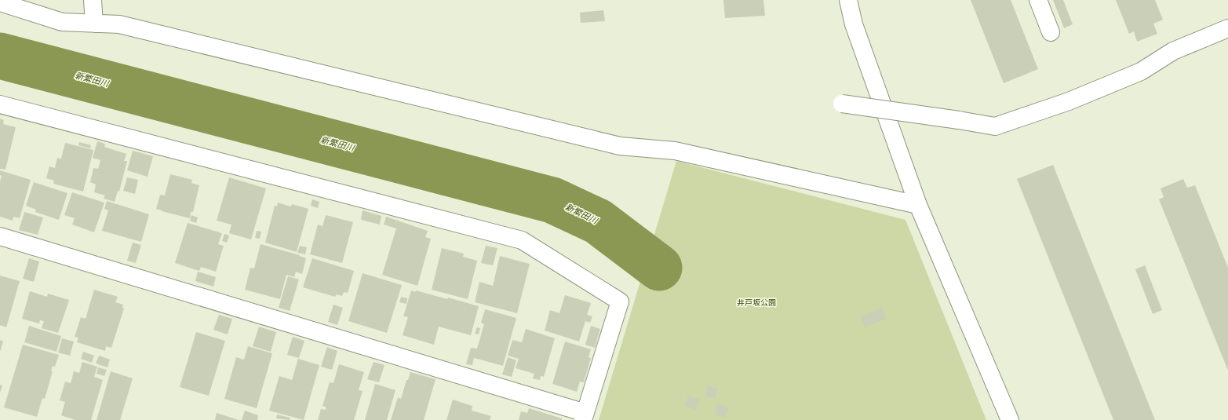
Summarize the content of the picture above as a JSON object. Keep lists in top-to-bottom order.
{
  "water": ["新繁田川"],
  "parks": ["井戸坂公園"]
}
